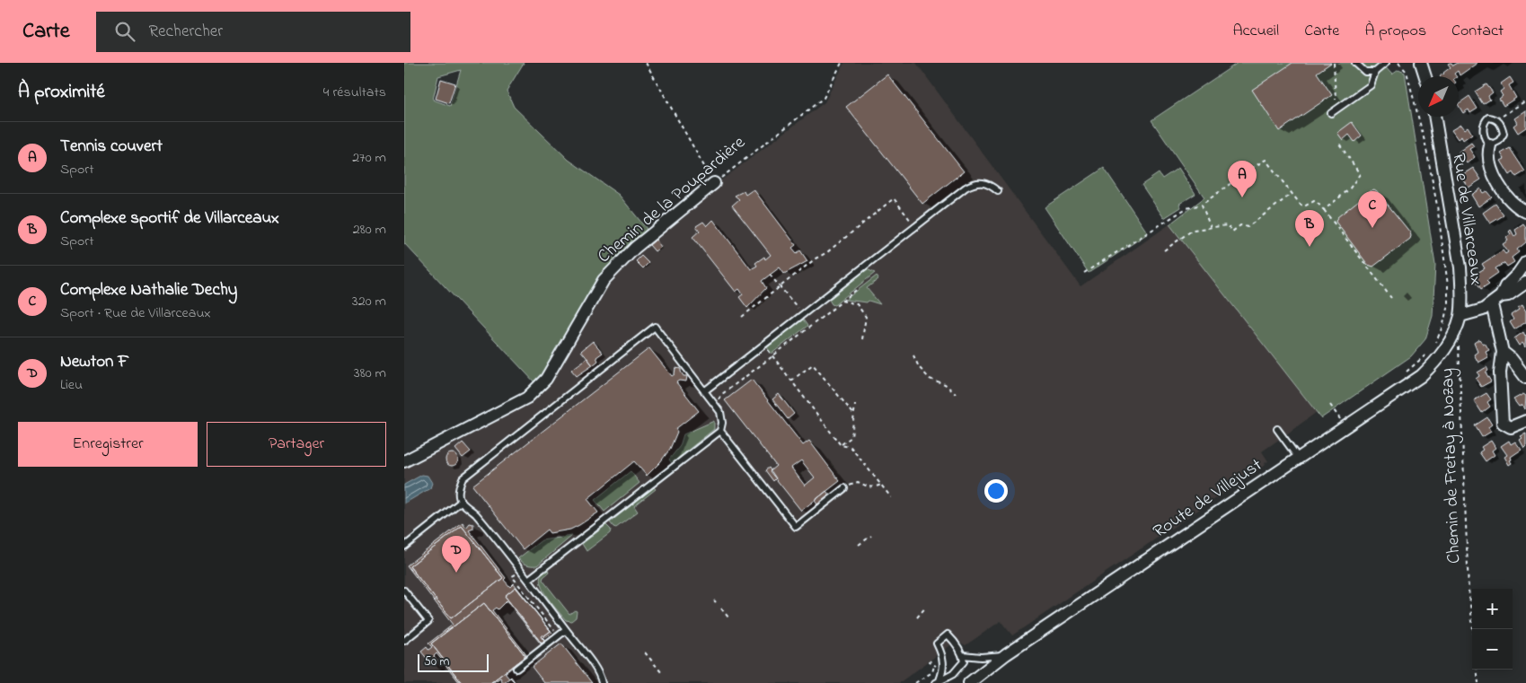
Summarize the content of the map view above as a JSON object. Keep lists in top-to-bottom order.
{
  "streets": {
    "street": ["Chemin de la Poupardière", "Rue de Villarceaux", "Route de Villejust"],
    "path": ["Chemin de Fretay à Nozay"]
  },
  "crossings": [
    ["Rue de Villarceaux", "Chemin de Fretay à Nozay"],
    ["Rue de Villarceaux", "Route de Villejust"],
    ["Chemin de Fretay à Nozay", "Route de Villejust"]
  ],
  "scale_bar": "50 m",
  "north": "bottom left",
  "page": {
    "header": "Carte",
    "search": "Rechercher",
    "nav": [
      "Accueil",
      "Carte",
      "À propos",
      "Contact"
    ],
    "heading": ["À proximité", "4 résultats"],
    "list": [
      {
        "mark": "A",
        "name": "Tennis couvert",
        "note": "Sport",
        "value": "270 m"
      },
      {
        "mark": "B",
        "name": "Complexe sportif de Villarceaux",
        "note": "Sport",
        "value": "280 m"
      },
      {
        "mark": "C",
        "name": "Complexe Nathalie Dechy",
        "note": "Sport · Rue de Villarceaux",
        "value": "320 m"
      },
      {
        "mark": "D",
        "name": "Newton F",
        "note": "Lieu",
        "value": "380 m"
      }
    ],
    "pins": [
      "A",
      "C",
      "B",
      "D"
    ],
    "buttons": ["Enregistrer", "Partager"],
    "map_buttons": ["+", "−"],
    "scale": "50 m"
  }
}
